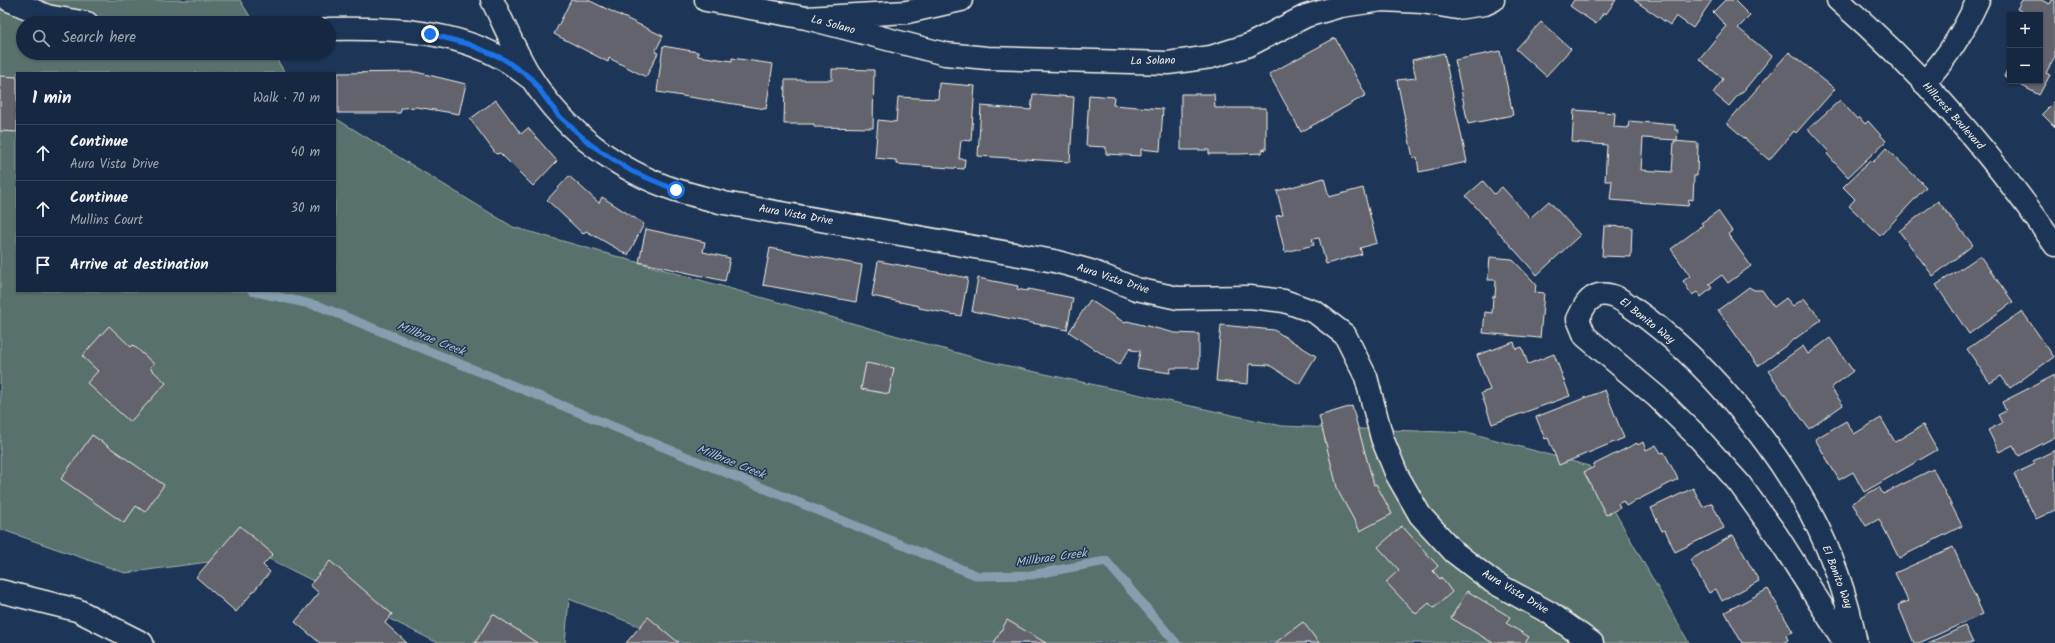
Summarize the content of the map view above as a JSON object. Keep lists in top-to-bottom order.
{
  "streets": {
    "street": [
      "La Solano",
      "Hillcrest Boulevard",
      "Aura Vista Drive",
      "El Bonito Way"
    ]
  },
  "water": ["Millbrae Creek"],
  "page": {
    "map_buttons": ["+", "−"],
    "search": "Search here",
    "heading": ["1 min", "Walk · 70 m"],
    "list": [
      ["Continue", "Aura Vista Drive", "40 m"],
      ["Continue", "Mullins Court", "30 m"],
      "Arrive at destination"
    ]
  }
}
